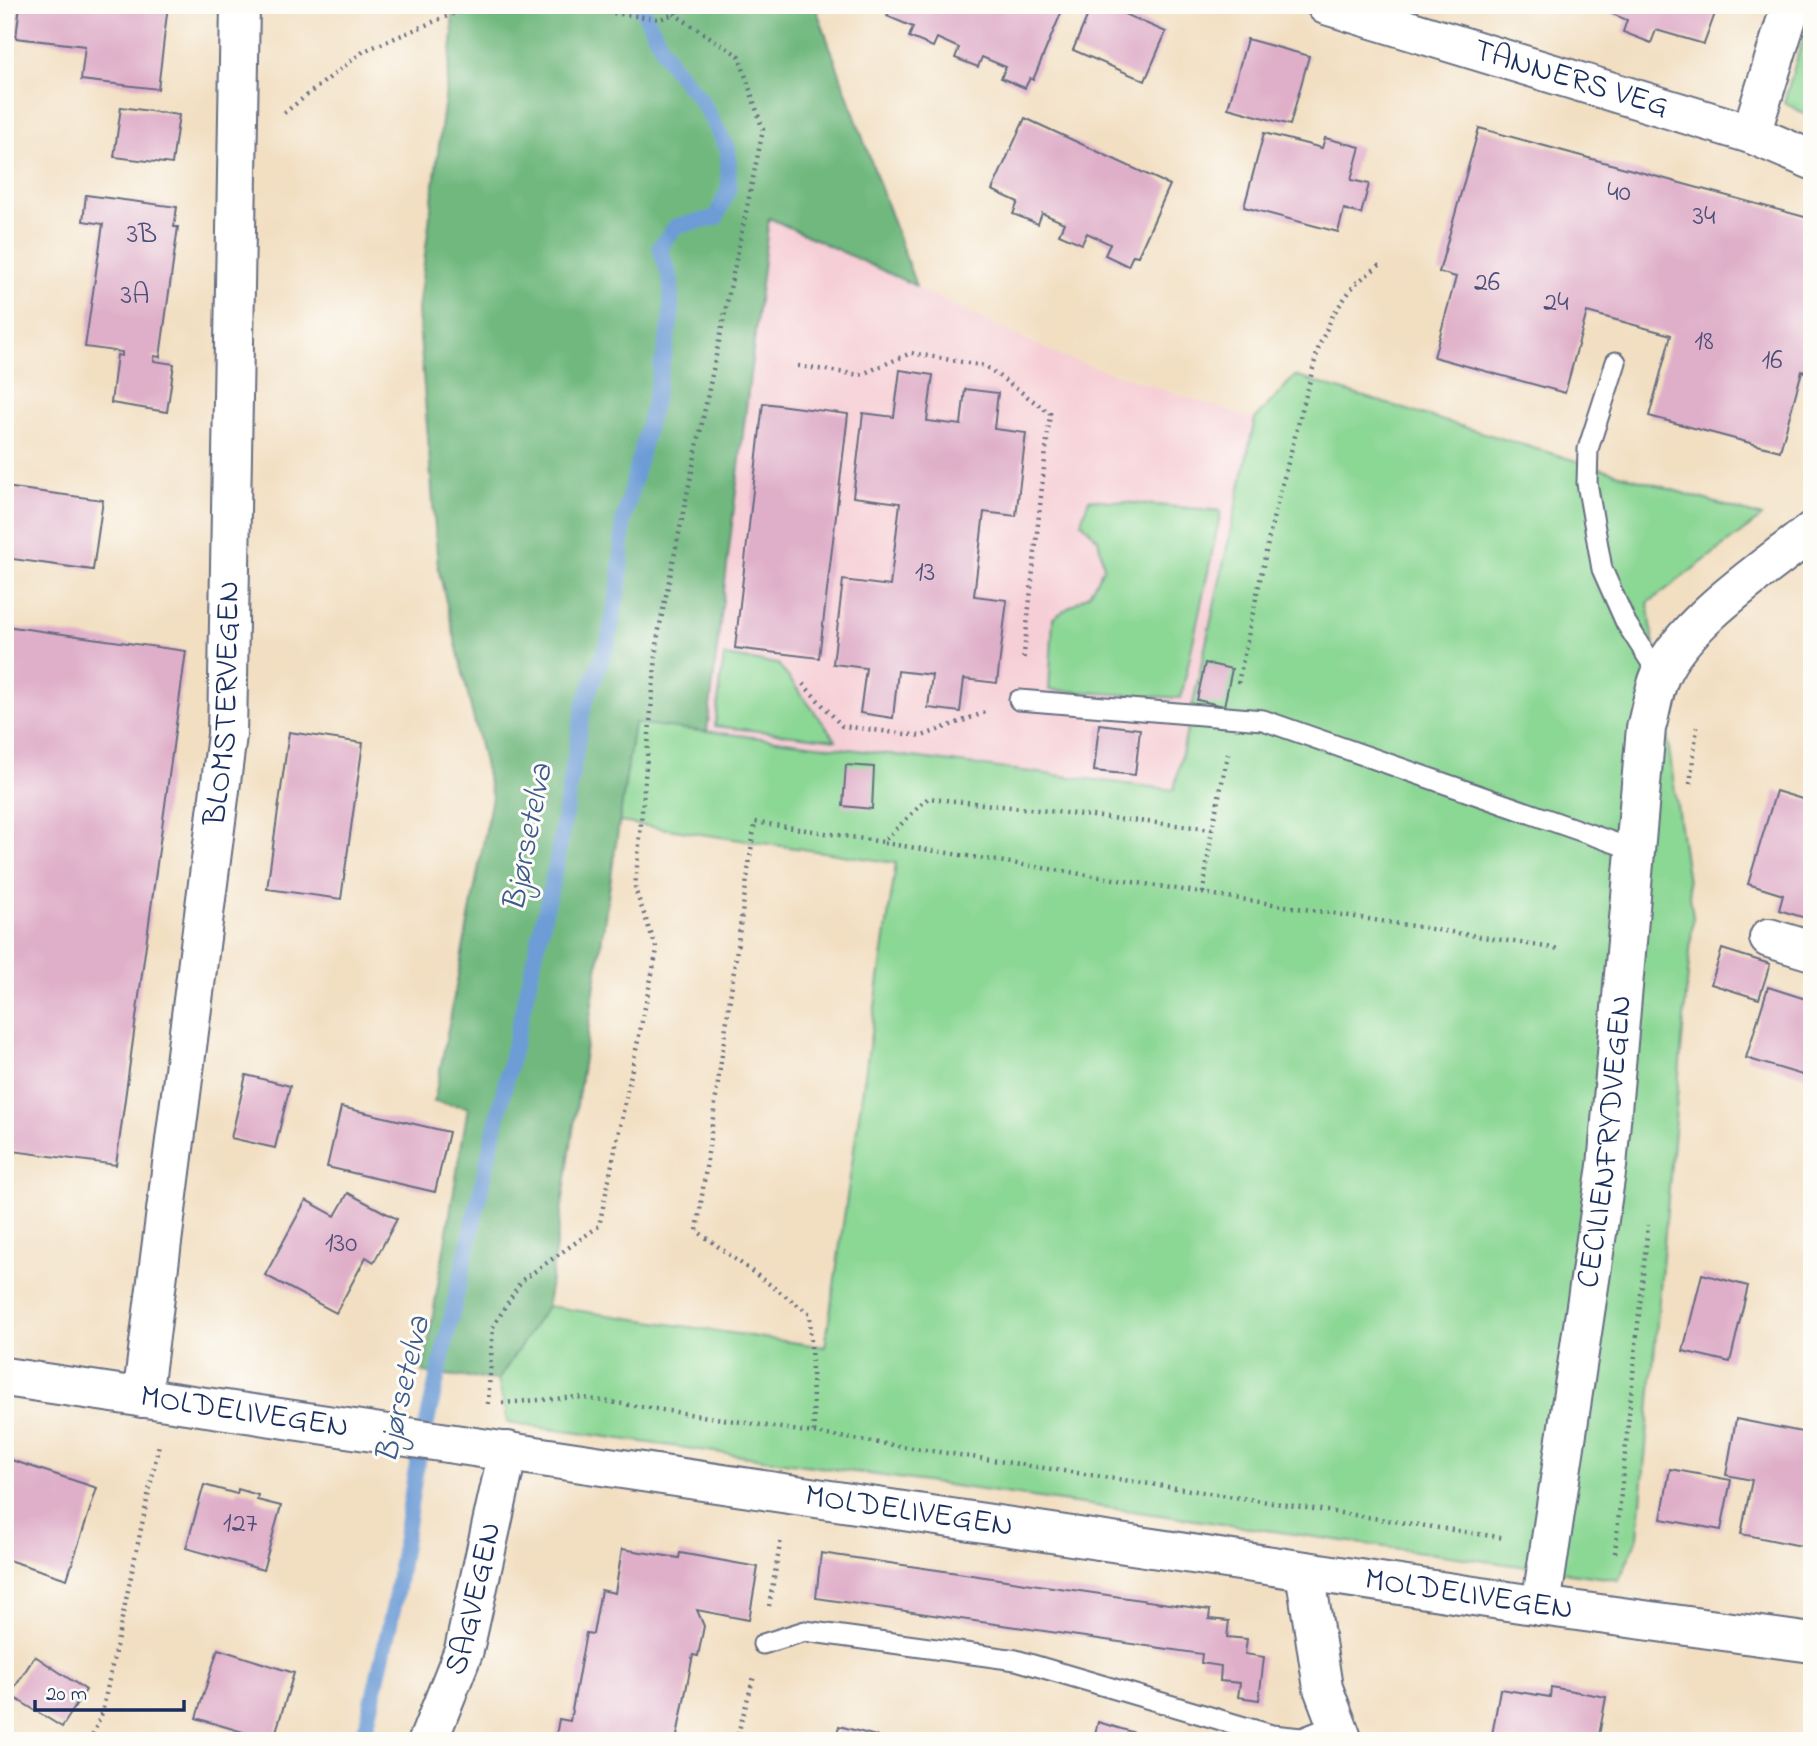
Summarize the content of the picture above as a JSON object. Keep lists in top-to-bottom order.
{
  "streets": {
    "street": [
      "TANNERS VEG",
      "BLOMSTERVEGEN",
      "CECILIENFRYDVEGEN",
      "MOLDELIVEGEN",
      "SAGVEGEN"
    ]
  },
  "crossings": [
    ["BLOMSTERVEGEN", "MOLDELIVEGEN"],
    ["CECILIENFRYDVEGEN", "MOLDELIVEGEN"],
    ["MOLDELIVEGEN", "SAGVEGEN"]
  ],
  "water": ["Bjørsetelva"],
  "house_numbers": [
    "40",
    "34",
    "3B",
    "26",
    "3A",
    "24",
    "18",
    "16",
    "13",
    "130",
    "127"
  ],
  "scale_bar": "20 m"
}
